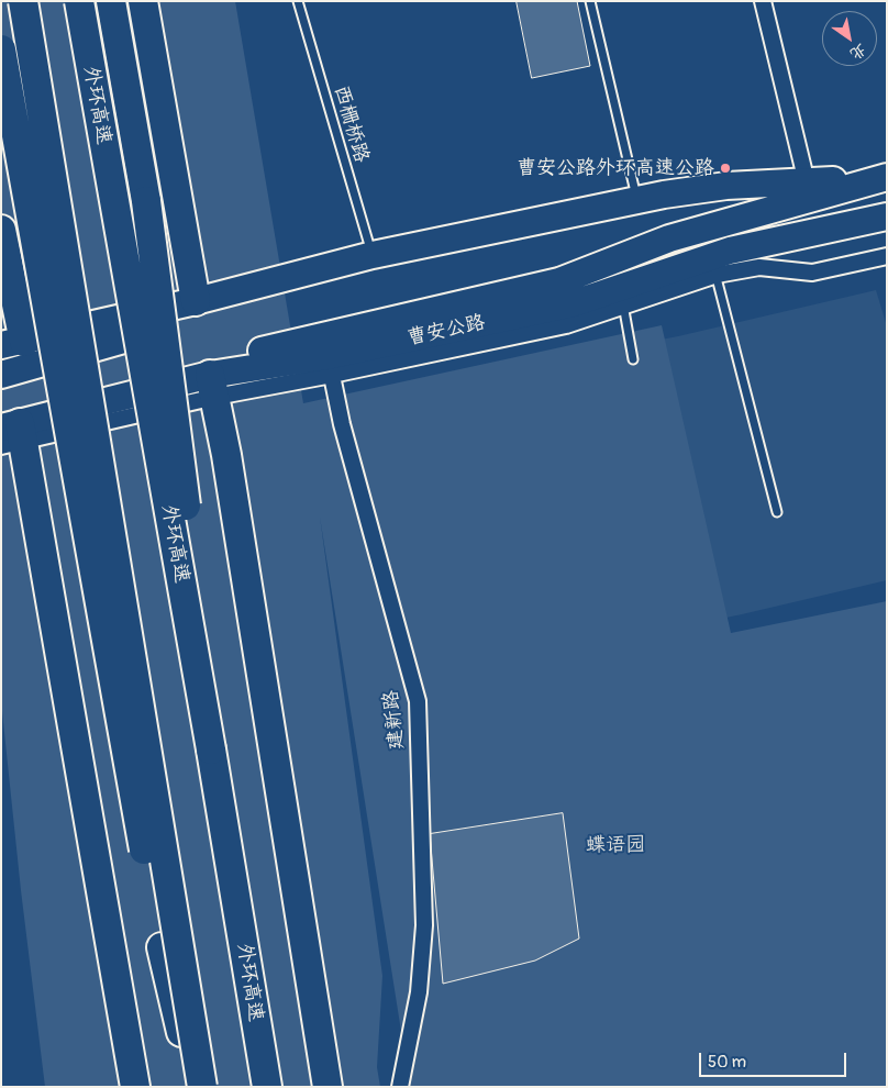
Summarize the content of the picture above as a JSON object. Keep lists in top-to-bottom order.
{
  "streets": {
    "highway": ["外环高速", "曹安公路"],
    "street": ["建新路"],
    "lane": ["西栅桥路"]
  },
  "crossings": [
    ["曹安公路", "建新路"]
  ],
  "parks": ["蝶语园"],
  "places": ["曹安公路外环高速公路"],
  "scale_bar": "50 m",
  "north": "bottom right"
}
